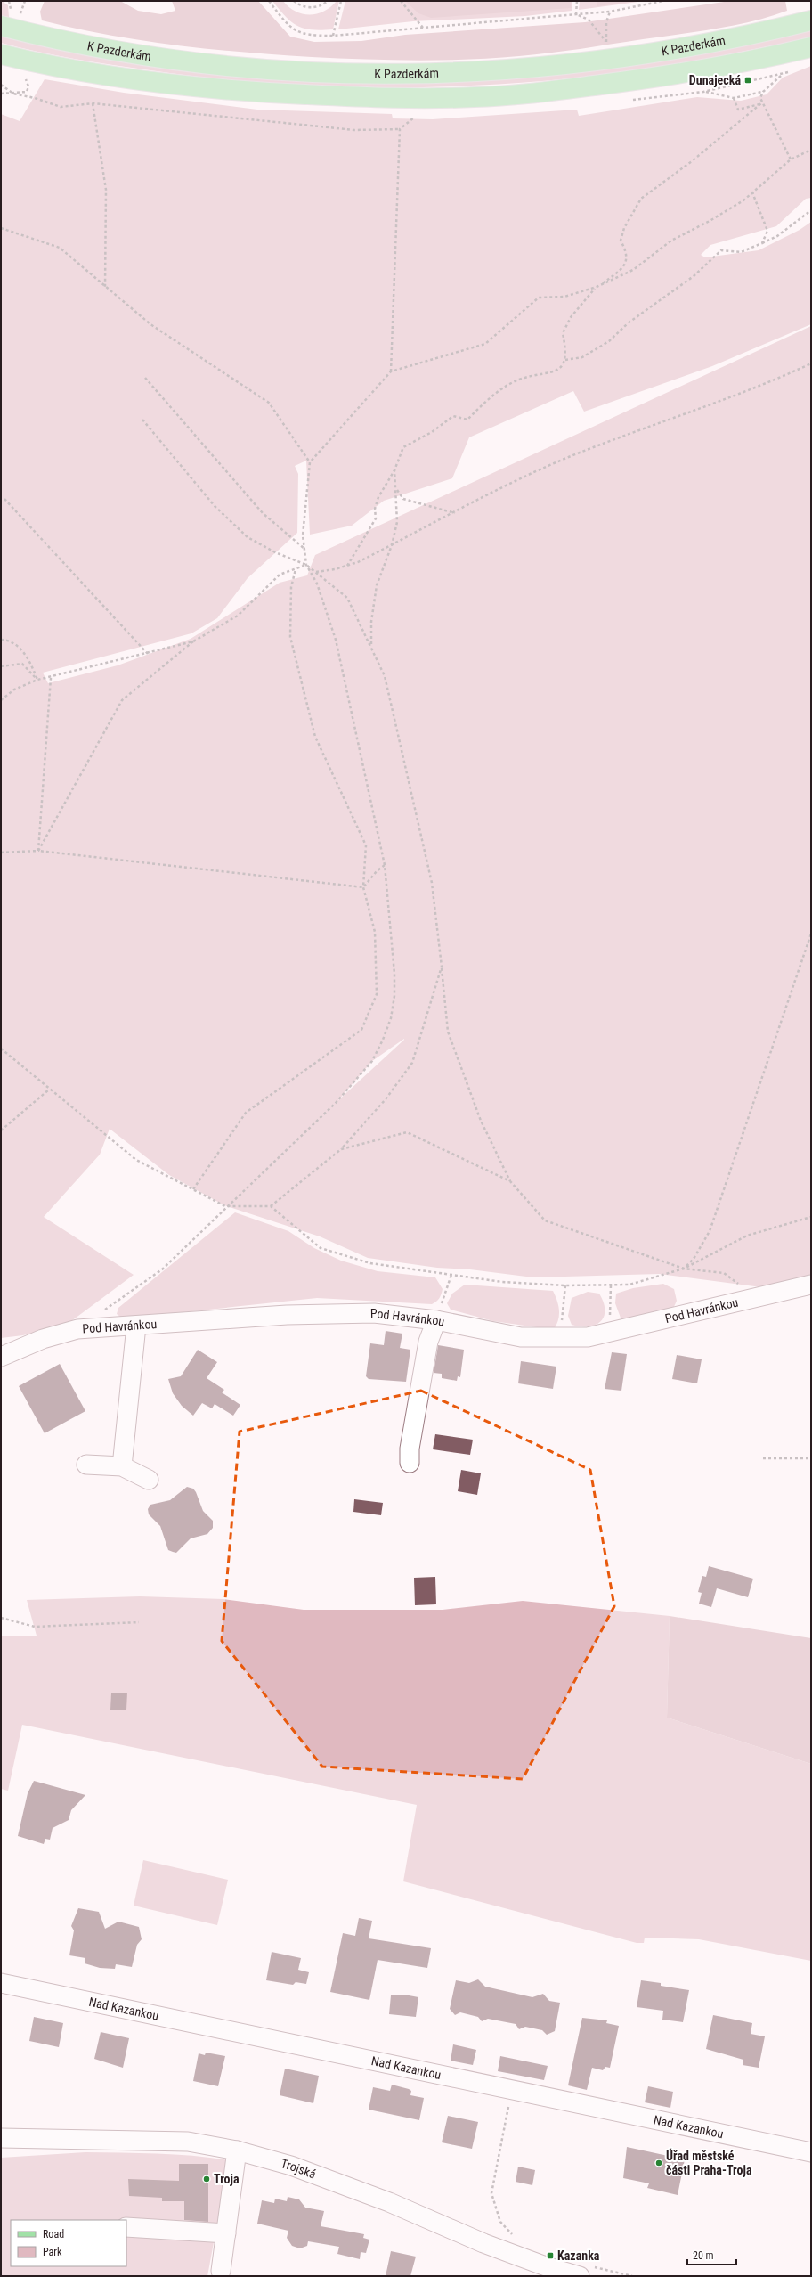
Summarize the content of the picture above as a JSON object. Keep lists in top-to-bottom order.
{
  "streets": {
    "main road": ["K Pazderkám"],
    "street": ["Pod Havránkou", "Nad Kazankou", "Trojská"]
  },
  "places": {
    "transit": ["Dunajecká", "Kazanka"],
    "other": ["Úřad městské části Praha-Troja", "Troja"]
  },
  "legend": ["Road", "Park"],
  "scale_bar": "20 m"
}
